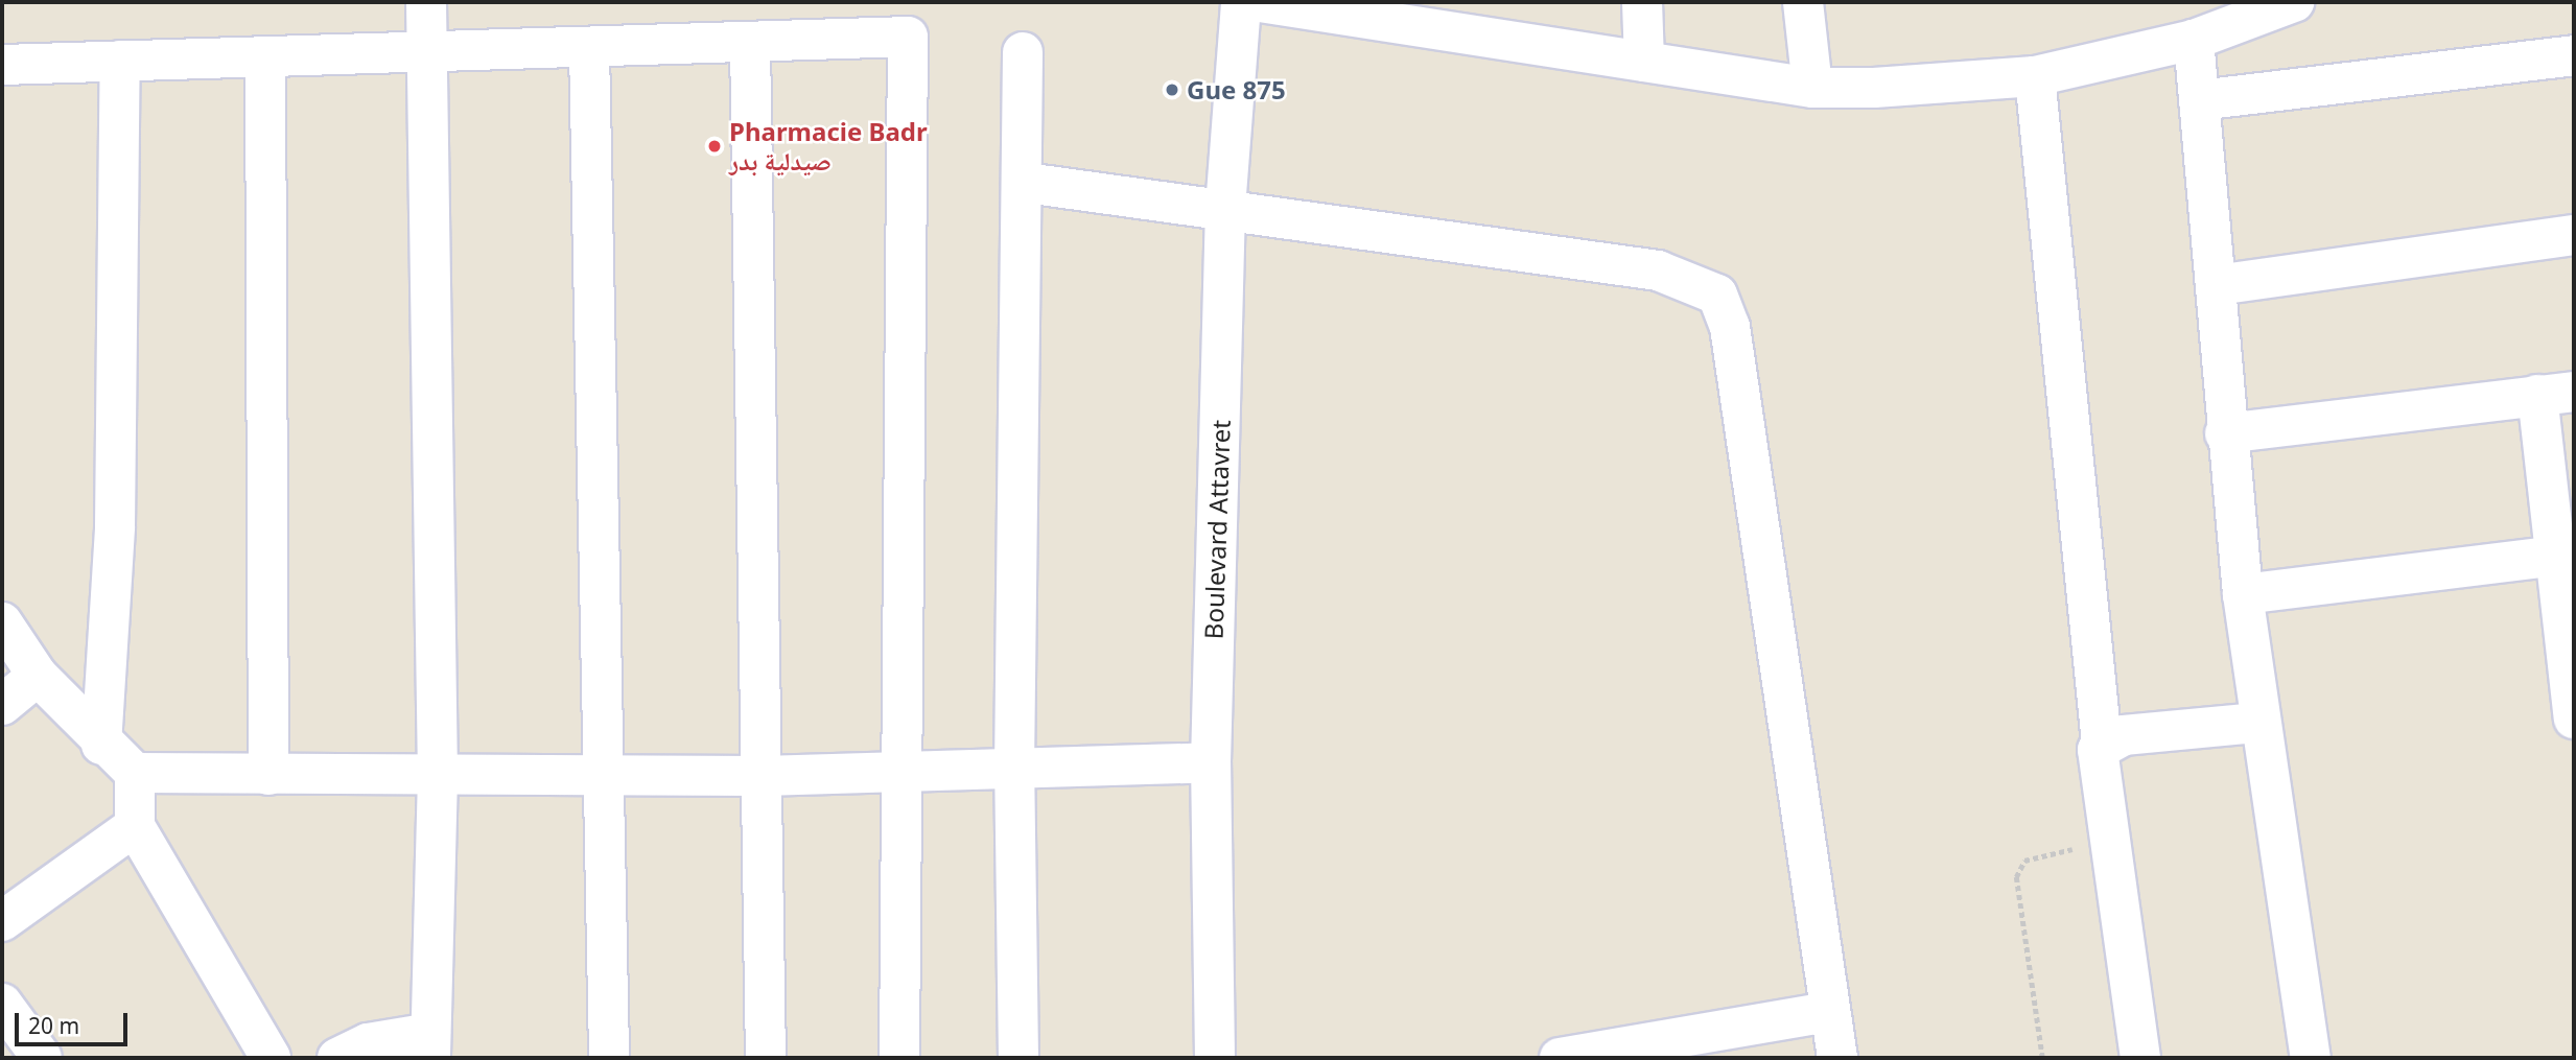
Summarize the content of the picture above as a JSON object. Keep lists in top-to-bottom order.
{
  "streets": {
    "street": ["Boulevard Attavret"]
  },
  "places": ["Gue 875", "Pharmacie Badr صيدلية بدر"],
  "scale_bar": "20 m"
}
